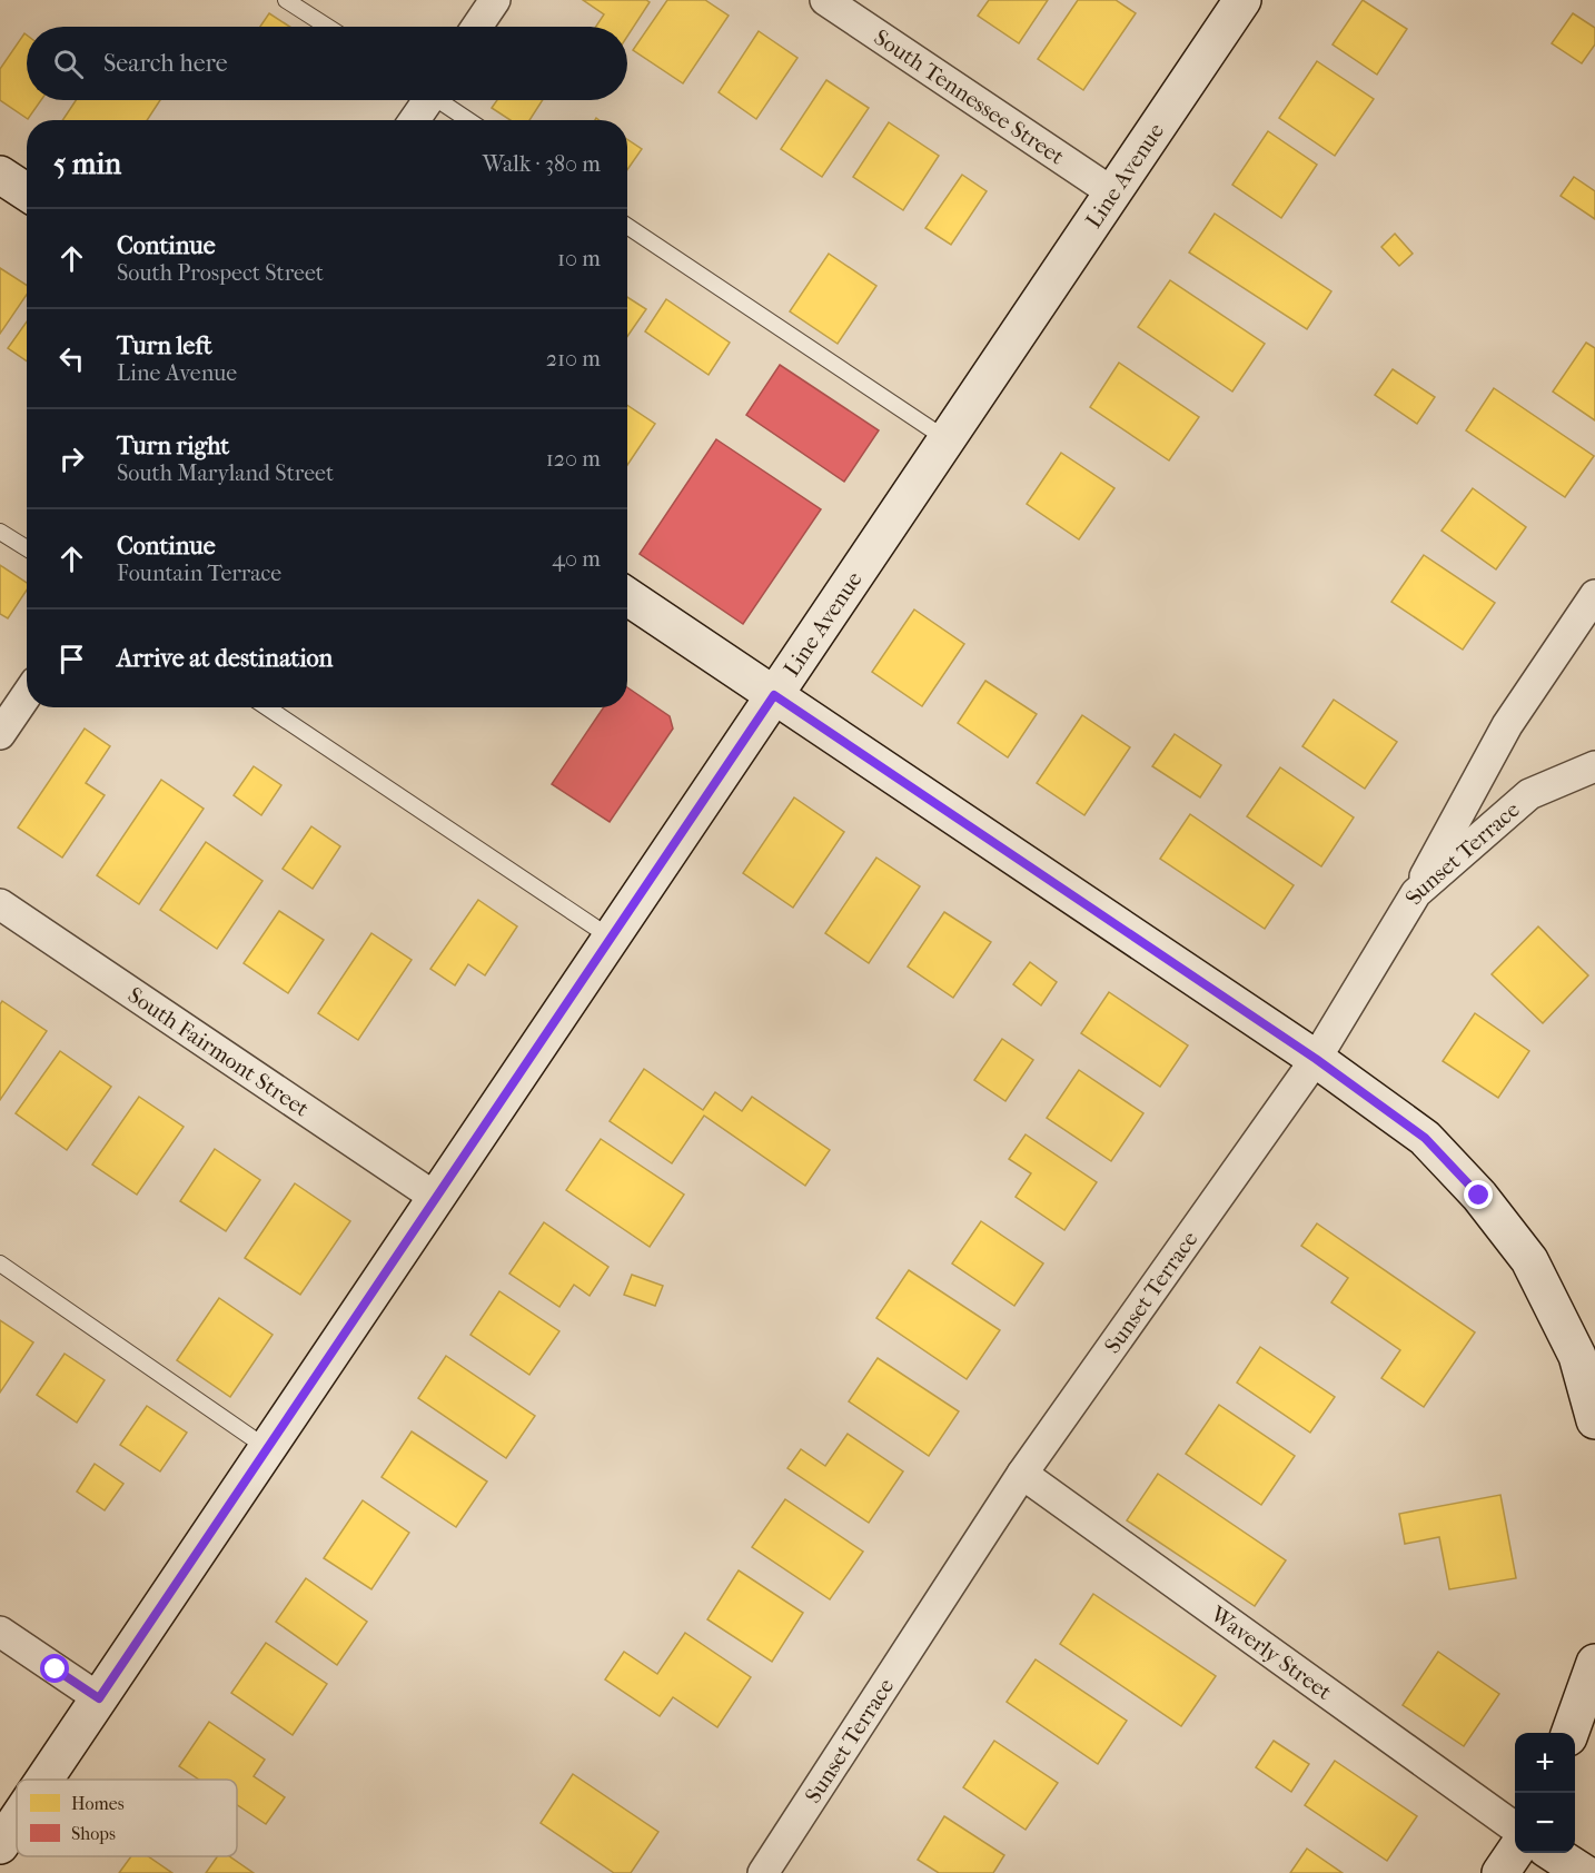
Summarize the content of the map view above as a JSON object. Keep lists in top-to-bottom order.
{
  "streets": {
    "main road": ["Line Avenue"],
    "street": [
      "South Tennessee Street",
      "Sunset Terrace",
      "South Fairmont Street",
      "Waverly Street"
    ]
  },
  "crossings": [
    ["South Tennessee Street", "Line Avenue"],
    ["Line Avenue", "South Fairmont Street"],
    ["Sunset Terrace", "Waverly Street"]
  ],
  "legend": ["Homes", "Shops"],
  "page": {
    "search": "Search here",
    "heading": ["5 min", "Walk · 380 m"],
    "list": [
      ["Continue", "South Prospect Street", "10 m"],
      ["Turn left", "Line Avenue", "210 m"],
      ["Turn right", "South Maryland Street", "120 m"],
      ["Continue", "Fountain Terrace", "40 m"],
      "Arrive at destination"
    ],
    "map_buttons": ["+", "−"]
  }
}
